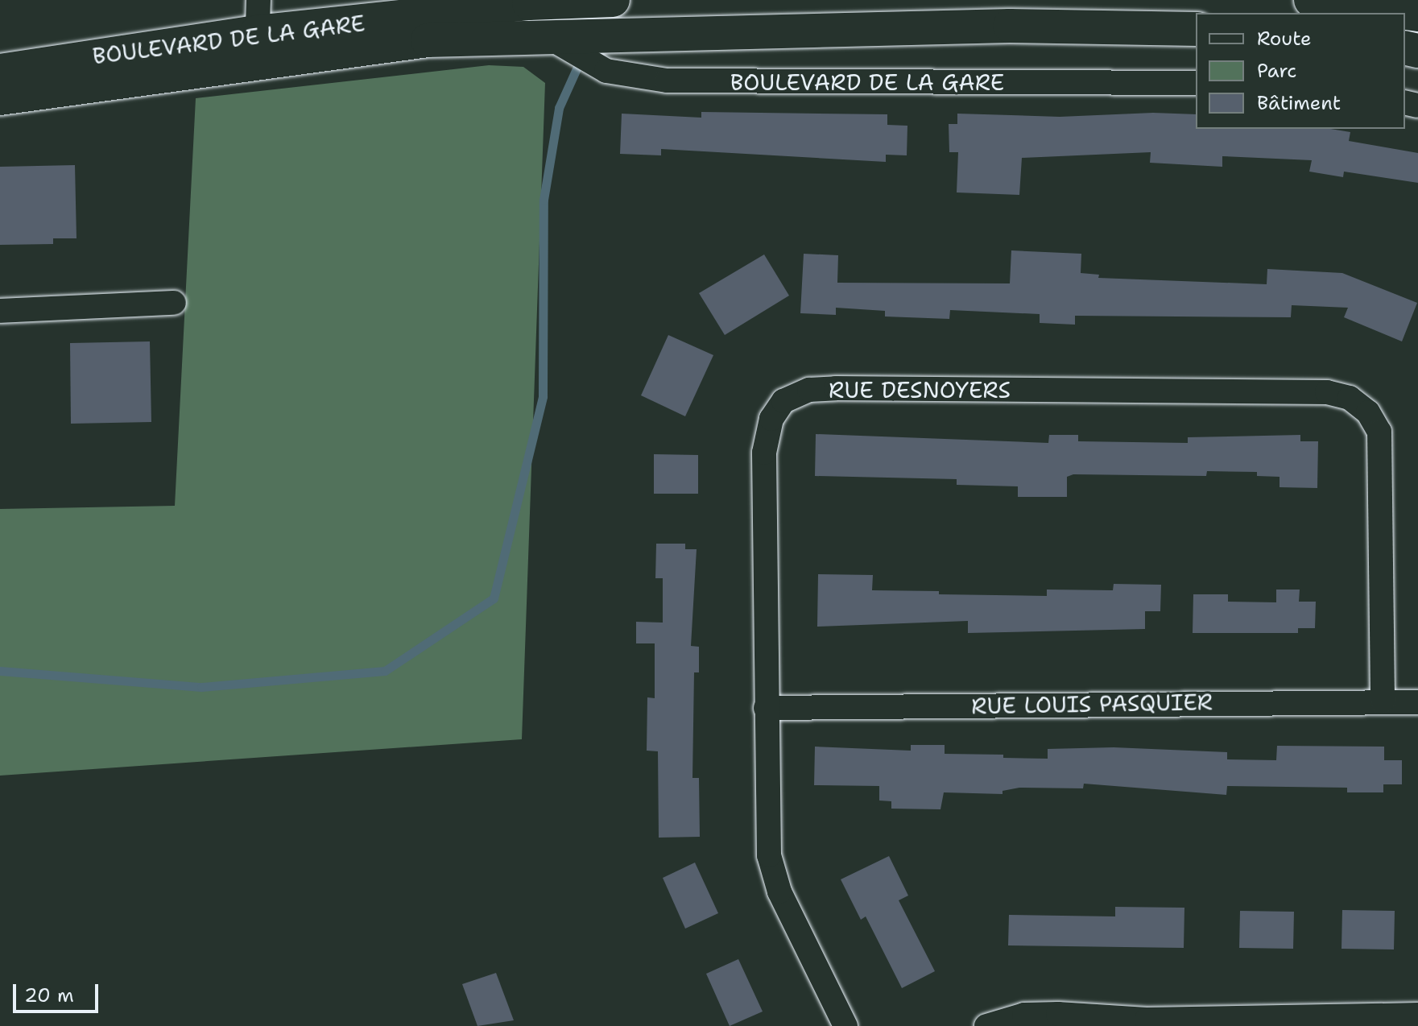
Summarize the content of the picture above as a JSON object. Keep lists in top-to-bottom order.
{
  "streets": {
    "street": ["BOULEVARD DE LA GARE", "RUE DESNOYERS", "RUE LOUIS PASQUIER"]
  },
  "crossings": [
    ["RUE DESNOYERS", "RUE LOUIS PASQUIER"]
  ],
  "legend": ["Route", "Parc", "Bâtiment"],
  "scale_bar": "20 m"
}
